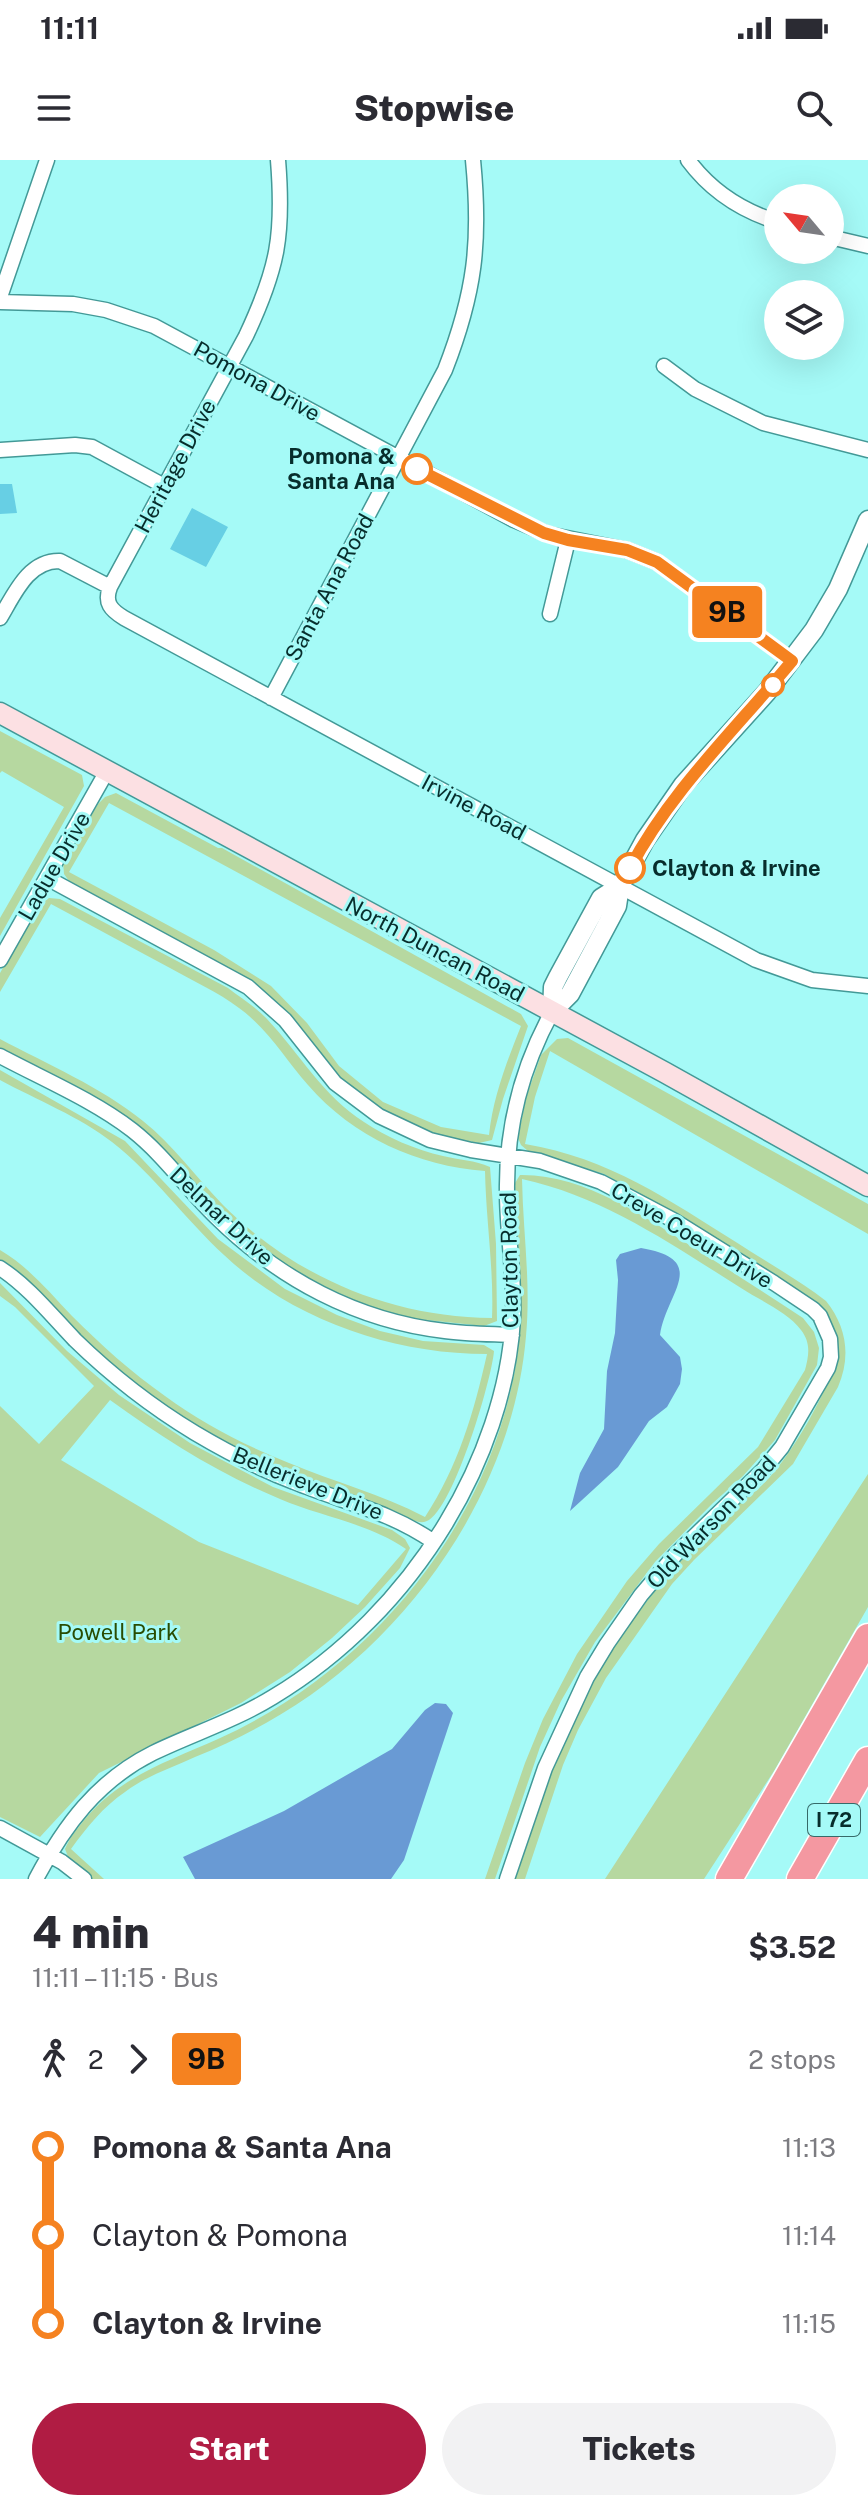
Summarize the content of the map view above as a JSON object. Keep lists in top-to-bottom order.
{
  "streets": {
    "highway": ["I 72"],
    "main road": ["North Duncan Road"],
    "street": [
      "Pomona Drive",
      "Heritage Drive",
      "Santa Ana Road",
      "Irvine Road",
      "Ladue Drive",
      "Delmar Drive",
      "Creve Coeur Drive",
      "Clayton Road",
      "Bellerieve Drive",
      "Old Warson Road"
    ]
  },
  "crossings": [
    ["Pomona Drive", "Heritage Drive"],
    ["Pomona Drive", "Santa Ana Road"],
    ["Heritage Drive", "Irvine Road"],
    ["Santa Ana Road", "Irvine Road"],
    ["Ladue Drive", "North Duncan Road"],
    ["Ladue Drive", "Creve Coeur Drive"],
    ["North Duncan Road", "Clayton Road"],
    ["Delmar Drive", "Clayton Road"],
    ["Creve Coeur Drive", "Clayton Road"],
    ["Creve Coeur Drive", "Old Warson Road"],
    ["Clayton Road", "Bellerieve Drive"]
  ],
  "parks": ["Powell Park"],
  "places": ["Pomona & Santa Ana", "Clayton & Irvine"],
  "lines": ["bus line 9B"],
  "north": "top left",
  "page": {
    "status": "11:11",
    "header": "Stopwise",
    "on_map": "9B",
    "heading": ["4 min", "11:11 – 11:15 · Bus", "$3.52"],
    "legs": ["2", "9B", "2 stops"],
    "list": [
      {
        "name": "Pomona & Santa Ana",
        "value": "11:13"
      },
      {
        "name": "Clayton & Pomona",
        "value": "11:14"
      },
      {
        "name": "Clayton & Irvine",
        "value": "11:15"
      }
    ],
    "buttons": ["Start", "Tickets"]
  }
}
